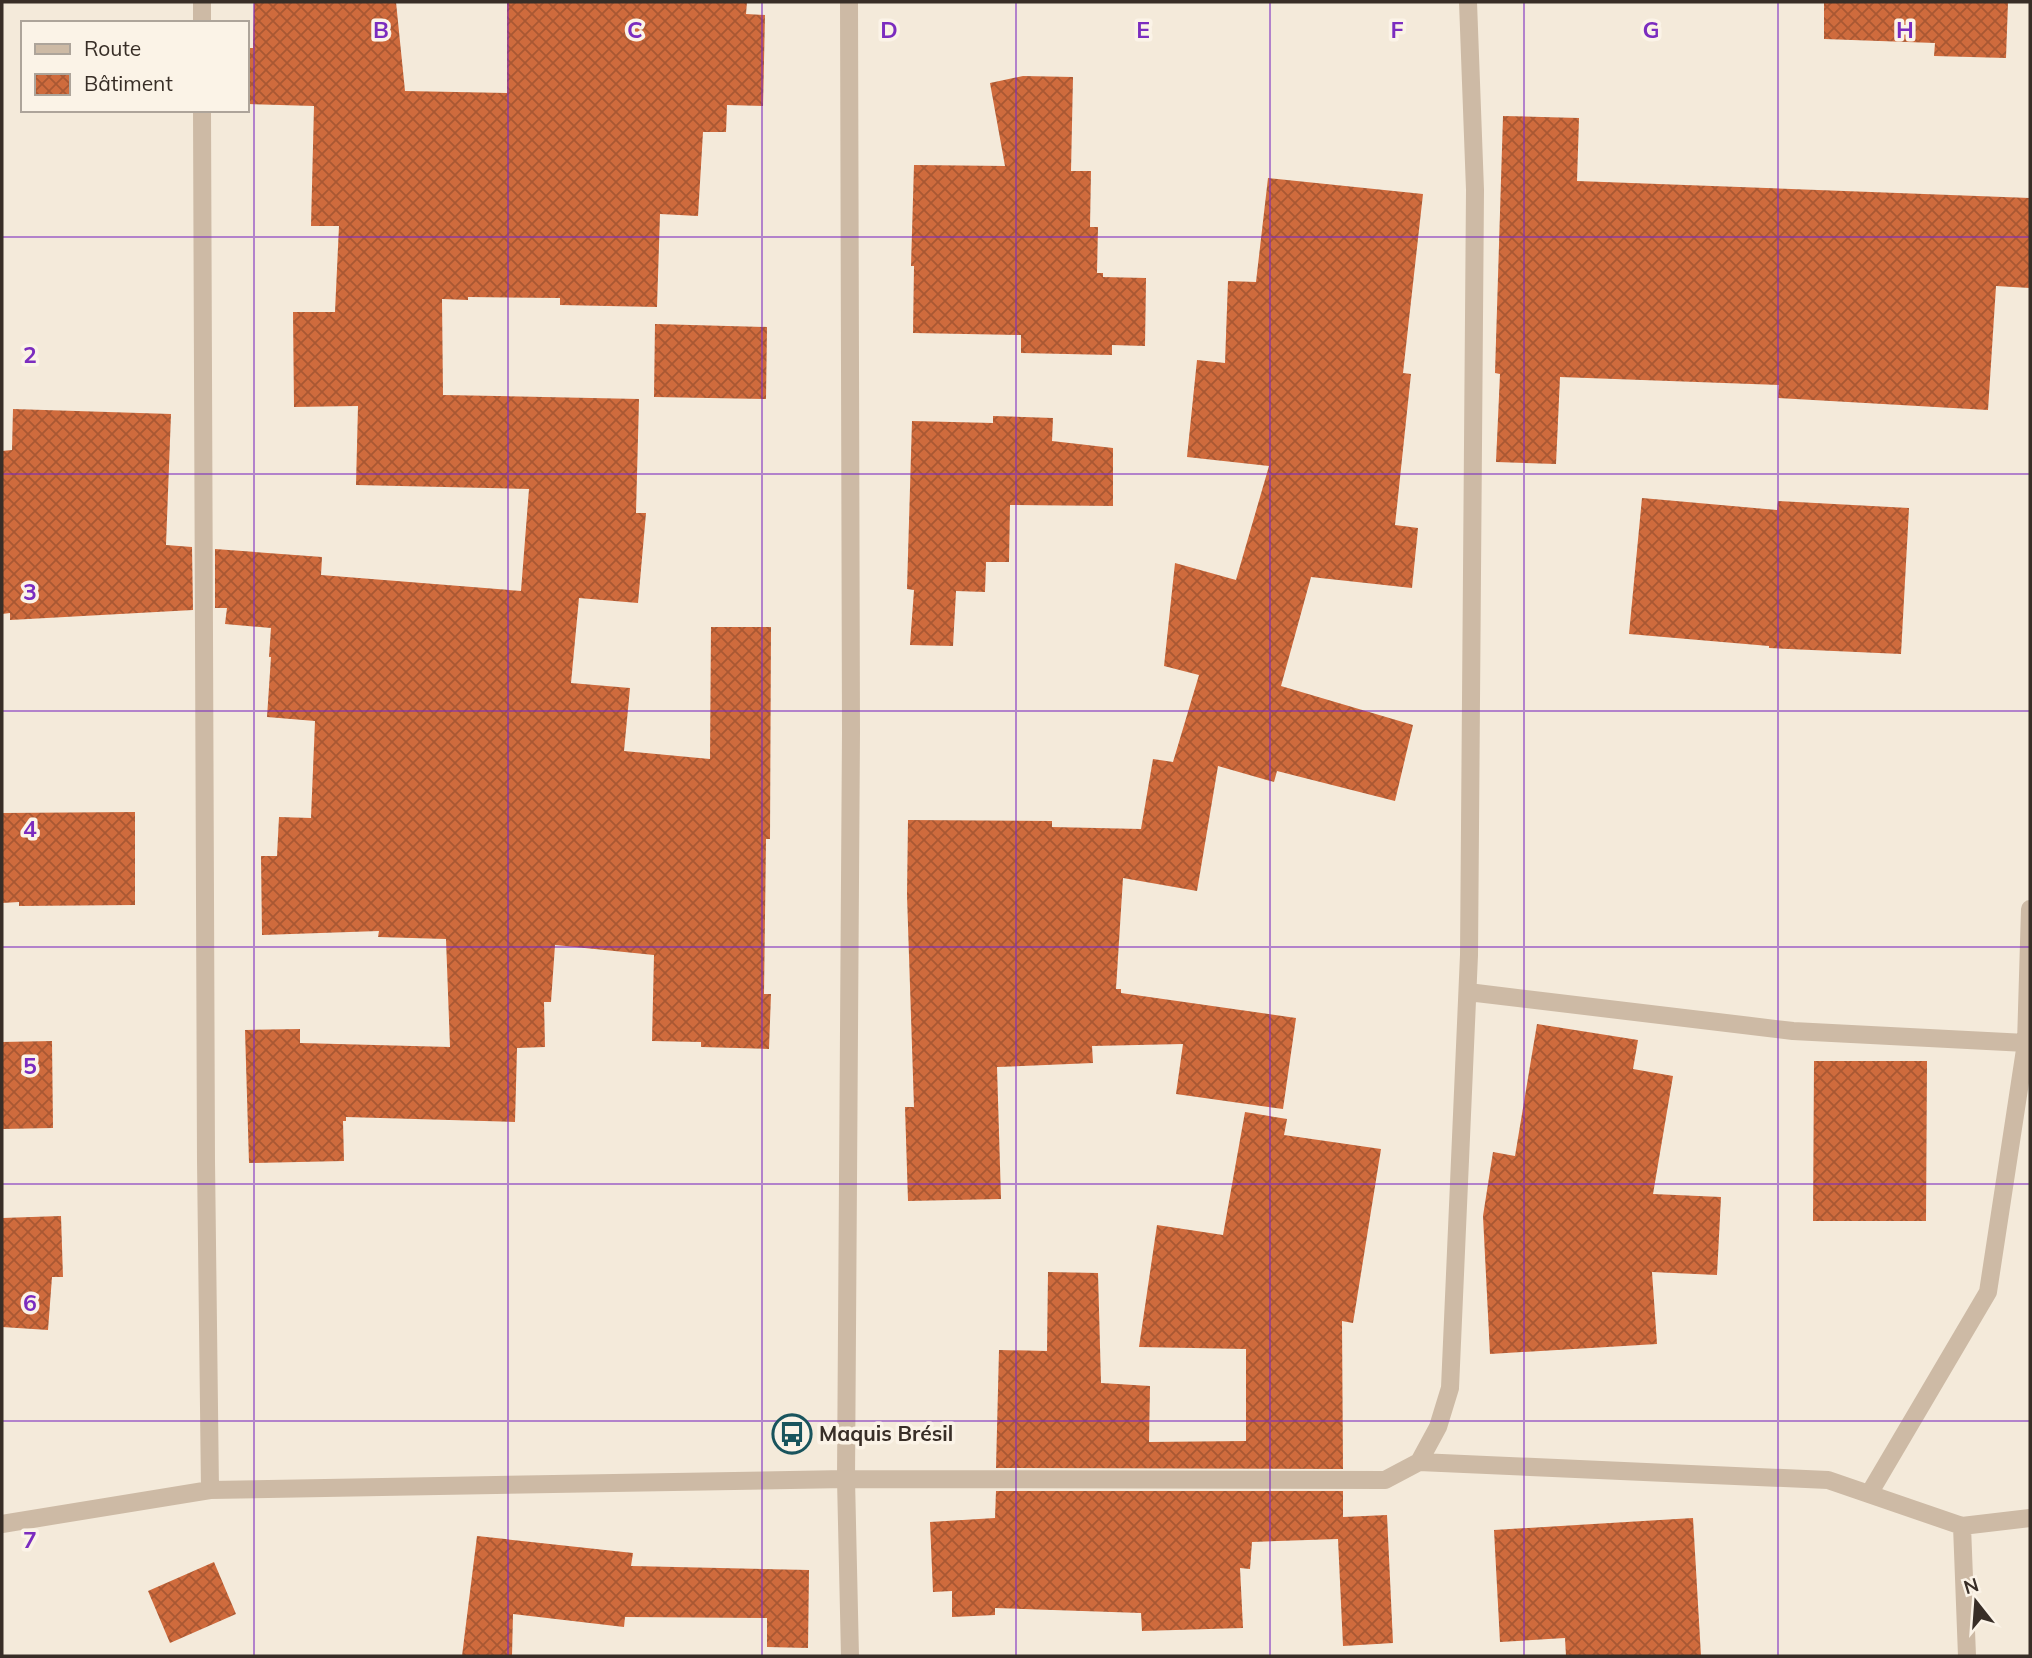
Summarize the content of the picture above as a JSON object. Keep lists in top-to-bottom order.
{
  "places": {
    "bus stop": ["Maquis Brésil"]
  },
  "legend": ["Route", "Bâtiment"],
  "north": "top",
  "grid": {
    "columns": [
      "B",
      "C",
      "D",
      "E",
      "F",
      "G",
      "H"
    ],
    "rows": [
      "2",
      "3",
      "4",
      "5",
      "6",
      "7"
    ]
  }
}
